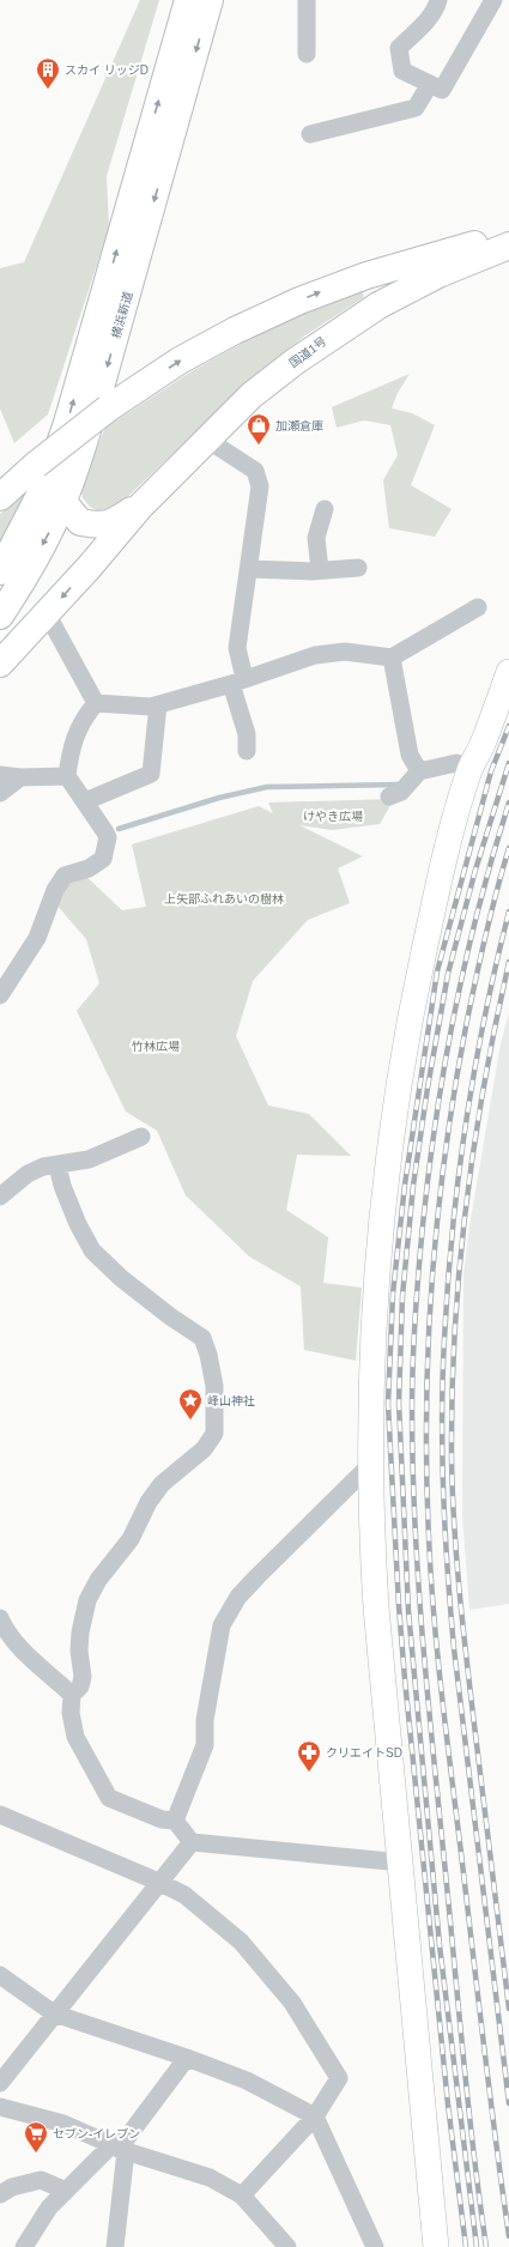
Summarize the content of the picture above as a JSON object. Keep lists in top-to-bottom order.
{
  "streets": {
    "highway": ["横浜新道", "国道1号"]
  },
  "parks": ["けやき広場", "上矢部ふれあいの樹林", "竹林広場"],
  "places": {
    "building": ["スカイ リッジD"],
    "shop": ["加瀬倉庫"],
    "place": ["峰山神社"],
    "pharmacy": ["クリエイトSD"],
    "supermarket": ["セブン-イレブン"]
  }
}
